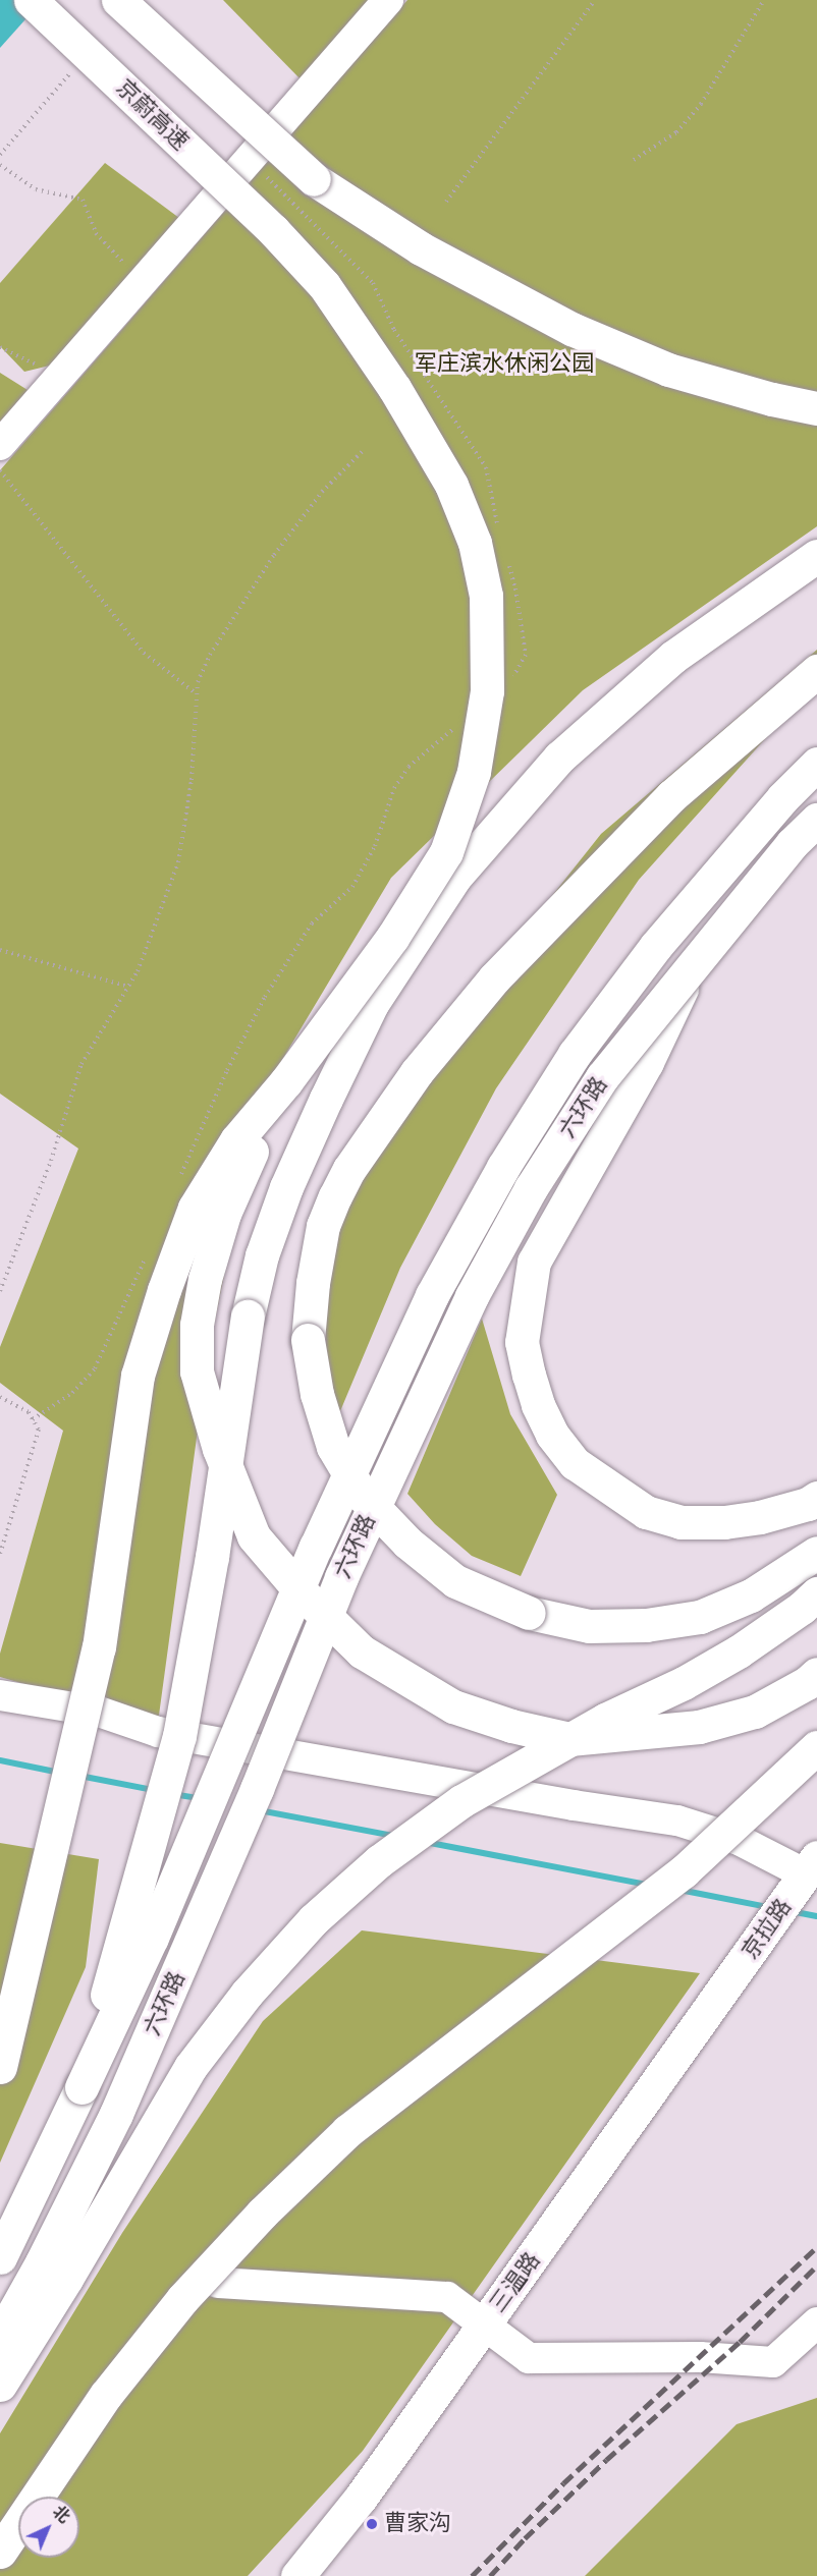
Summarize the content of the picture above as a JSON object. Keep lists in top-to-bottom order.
{
  "streets": {
    "highway": [
      "京蔚高速",
      "六环路",
      "京拉路",
      "三温路"
    ]
  },
  "crossings": [
    ["京拉路", "三温路"]
  ],
  "parks": ["军庄滨水休闲公园"],
  "places": ["曹家沟"],
  "north": "top right"
}
